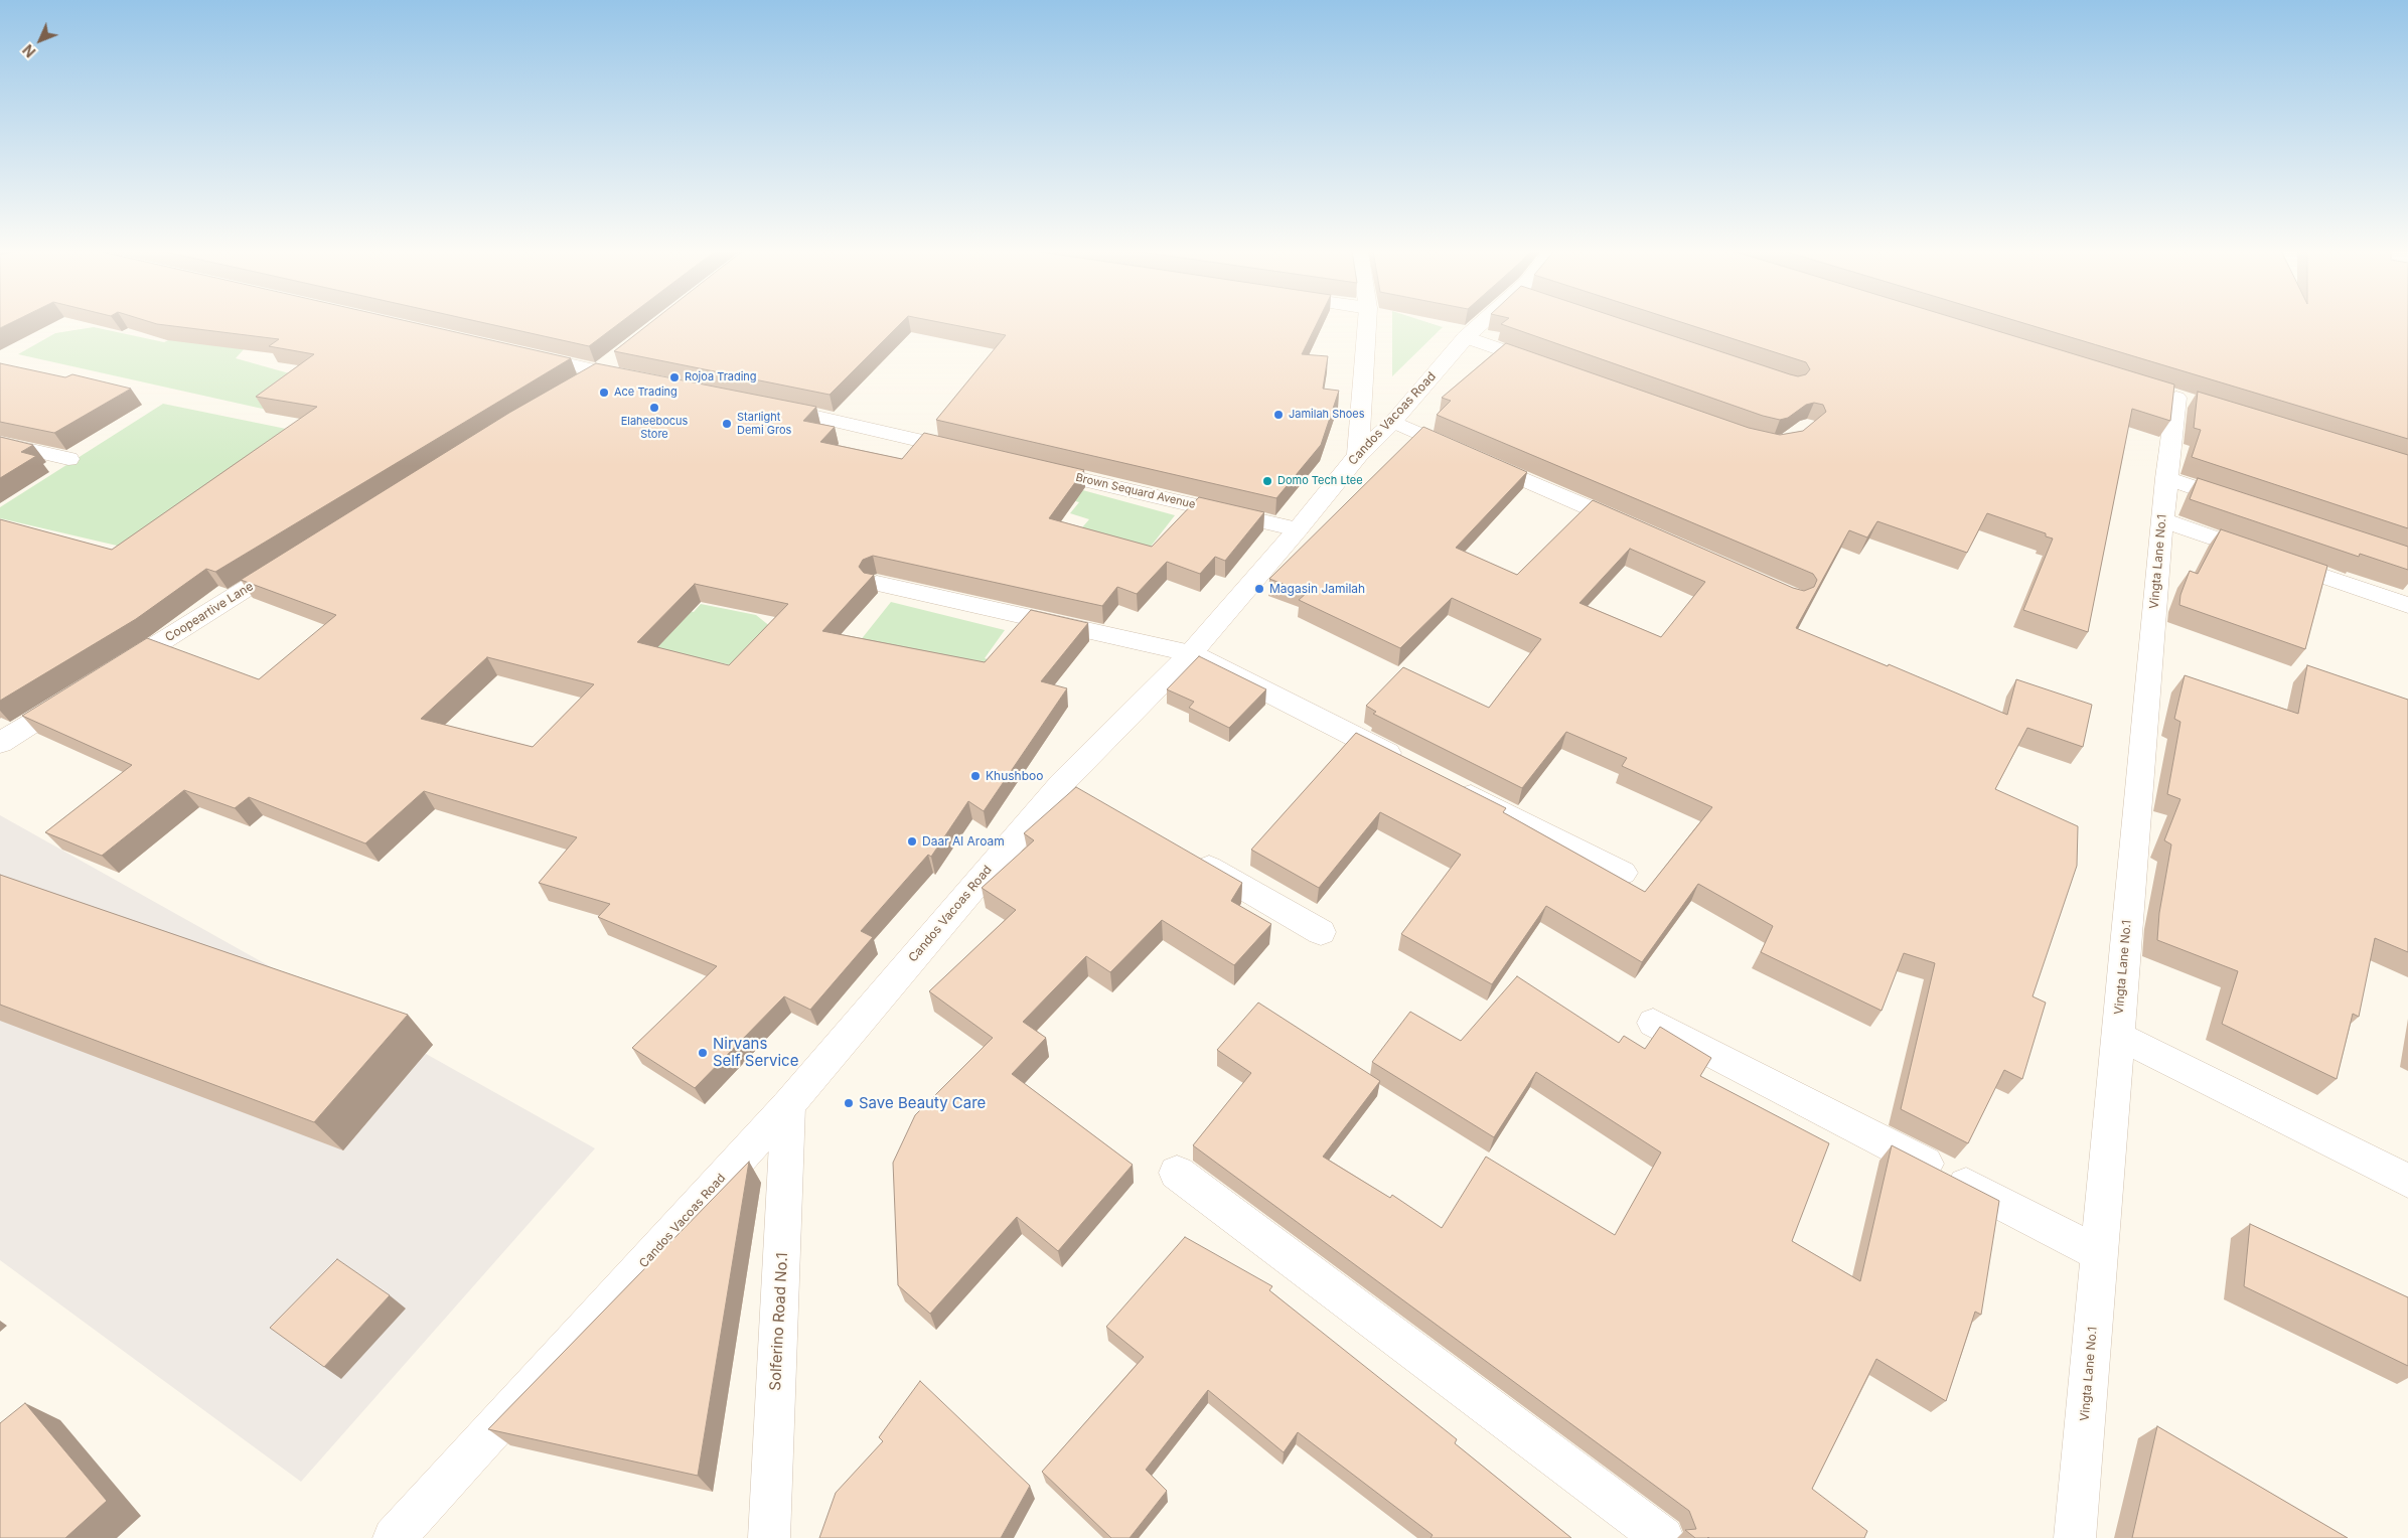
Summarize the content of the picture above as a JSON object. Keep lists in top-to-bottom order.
{
  "streets": {
    "street": [
      "Candos Vacoas Road",
      "Brown Sequard Avenue",
      "Vingta Lane No.1",
      "Coopeartive Lane",
      "Solferino Road No.1"
    ]
  },
  "crossings": [
    ["Candos Vacoas Road", "Brown Sequard Avenue"],
    ["Candos Vacoas Road", "Solferino Road No.1"]
  ],
  "places": [
    "Rojoa Trading",
    "Ace Trading",
    "Elaheebocus Store",
    "Jamilah Shoes",
    "Starlight Demi Gros",
    "Domo Tech Ltee",
    "Magasin Jamilah",
    "Khushboo",
    "Daar Al Aroam",
    "Nirvans Self Service",
    "Save Beauty Care"
  ],
  "north": "bottom left"
}
